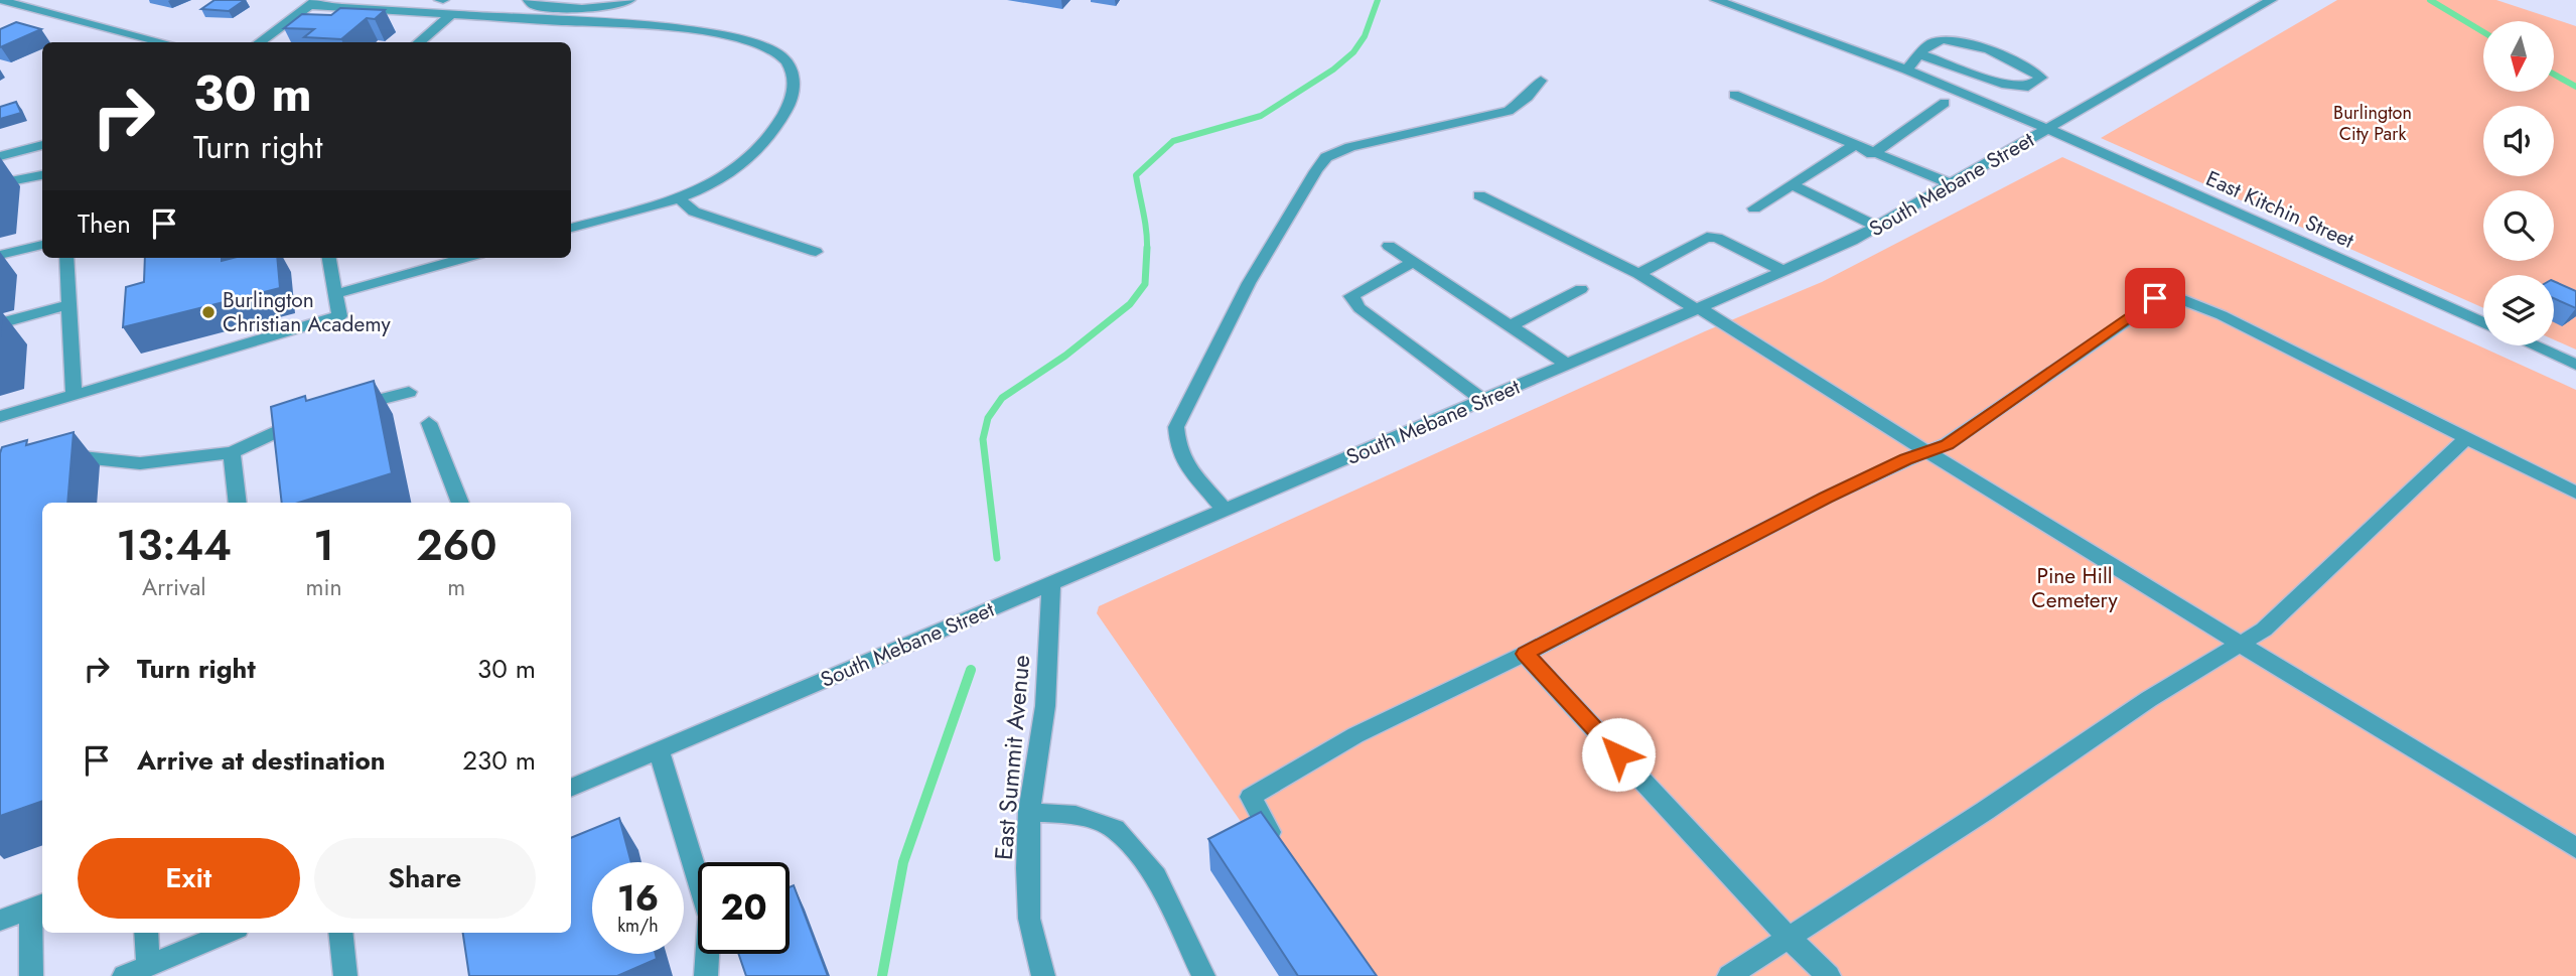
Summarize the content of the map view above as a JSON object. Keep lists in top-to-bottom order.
{
  "streets": {
    "street": ["South Mebane Street", "East Kitchin Street", "East Summit Avenue"]
  },
  "crossings": [
    ["South Mebane Street", "East Kitchin Street"],
    ["South Mebane Street", "East Summit Avenue"]
  ],
  "parks": ["Burlington City Park", "Pine Hill Cemetery"],
  "places": ["Burlington Christian Academy"],
  "north": "bottom",
  "page": {
    "turn": ["30 m", "Turn right"],
    "then": "Then",
    "eta": [
      "13:44",
      "Arrival",
      "1",
      "min",
      "260",
      "m"
    ],
    "list": [
      {
        "name": "Turn right",
        "value": "30 m"
      },
      {
        "name": "Arrive at destination",
        "value": "230 m"
      }
    ],
    "buttons": ["Exit", "Share"],
    "speed": "16 km/h",
    "limit": "20"
  }
}
